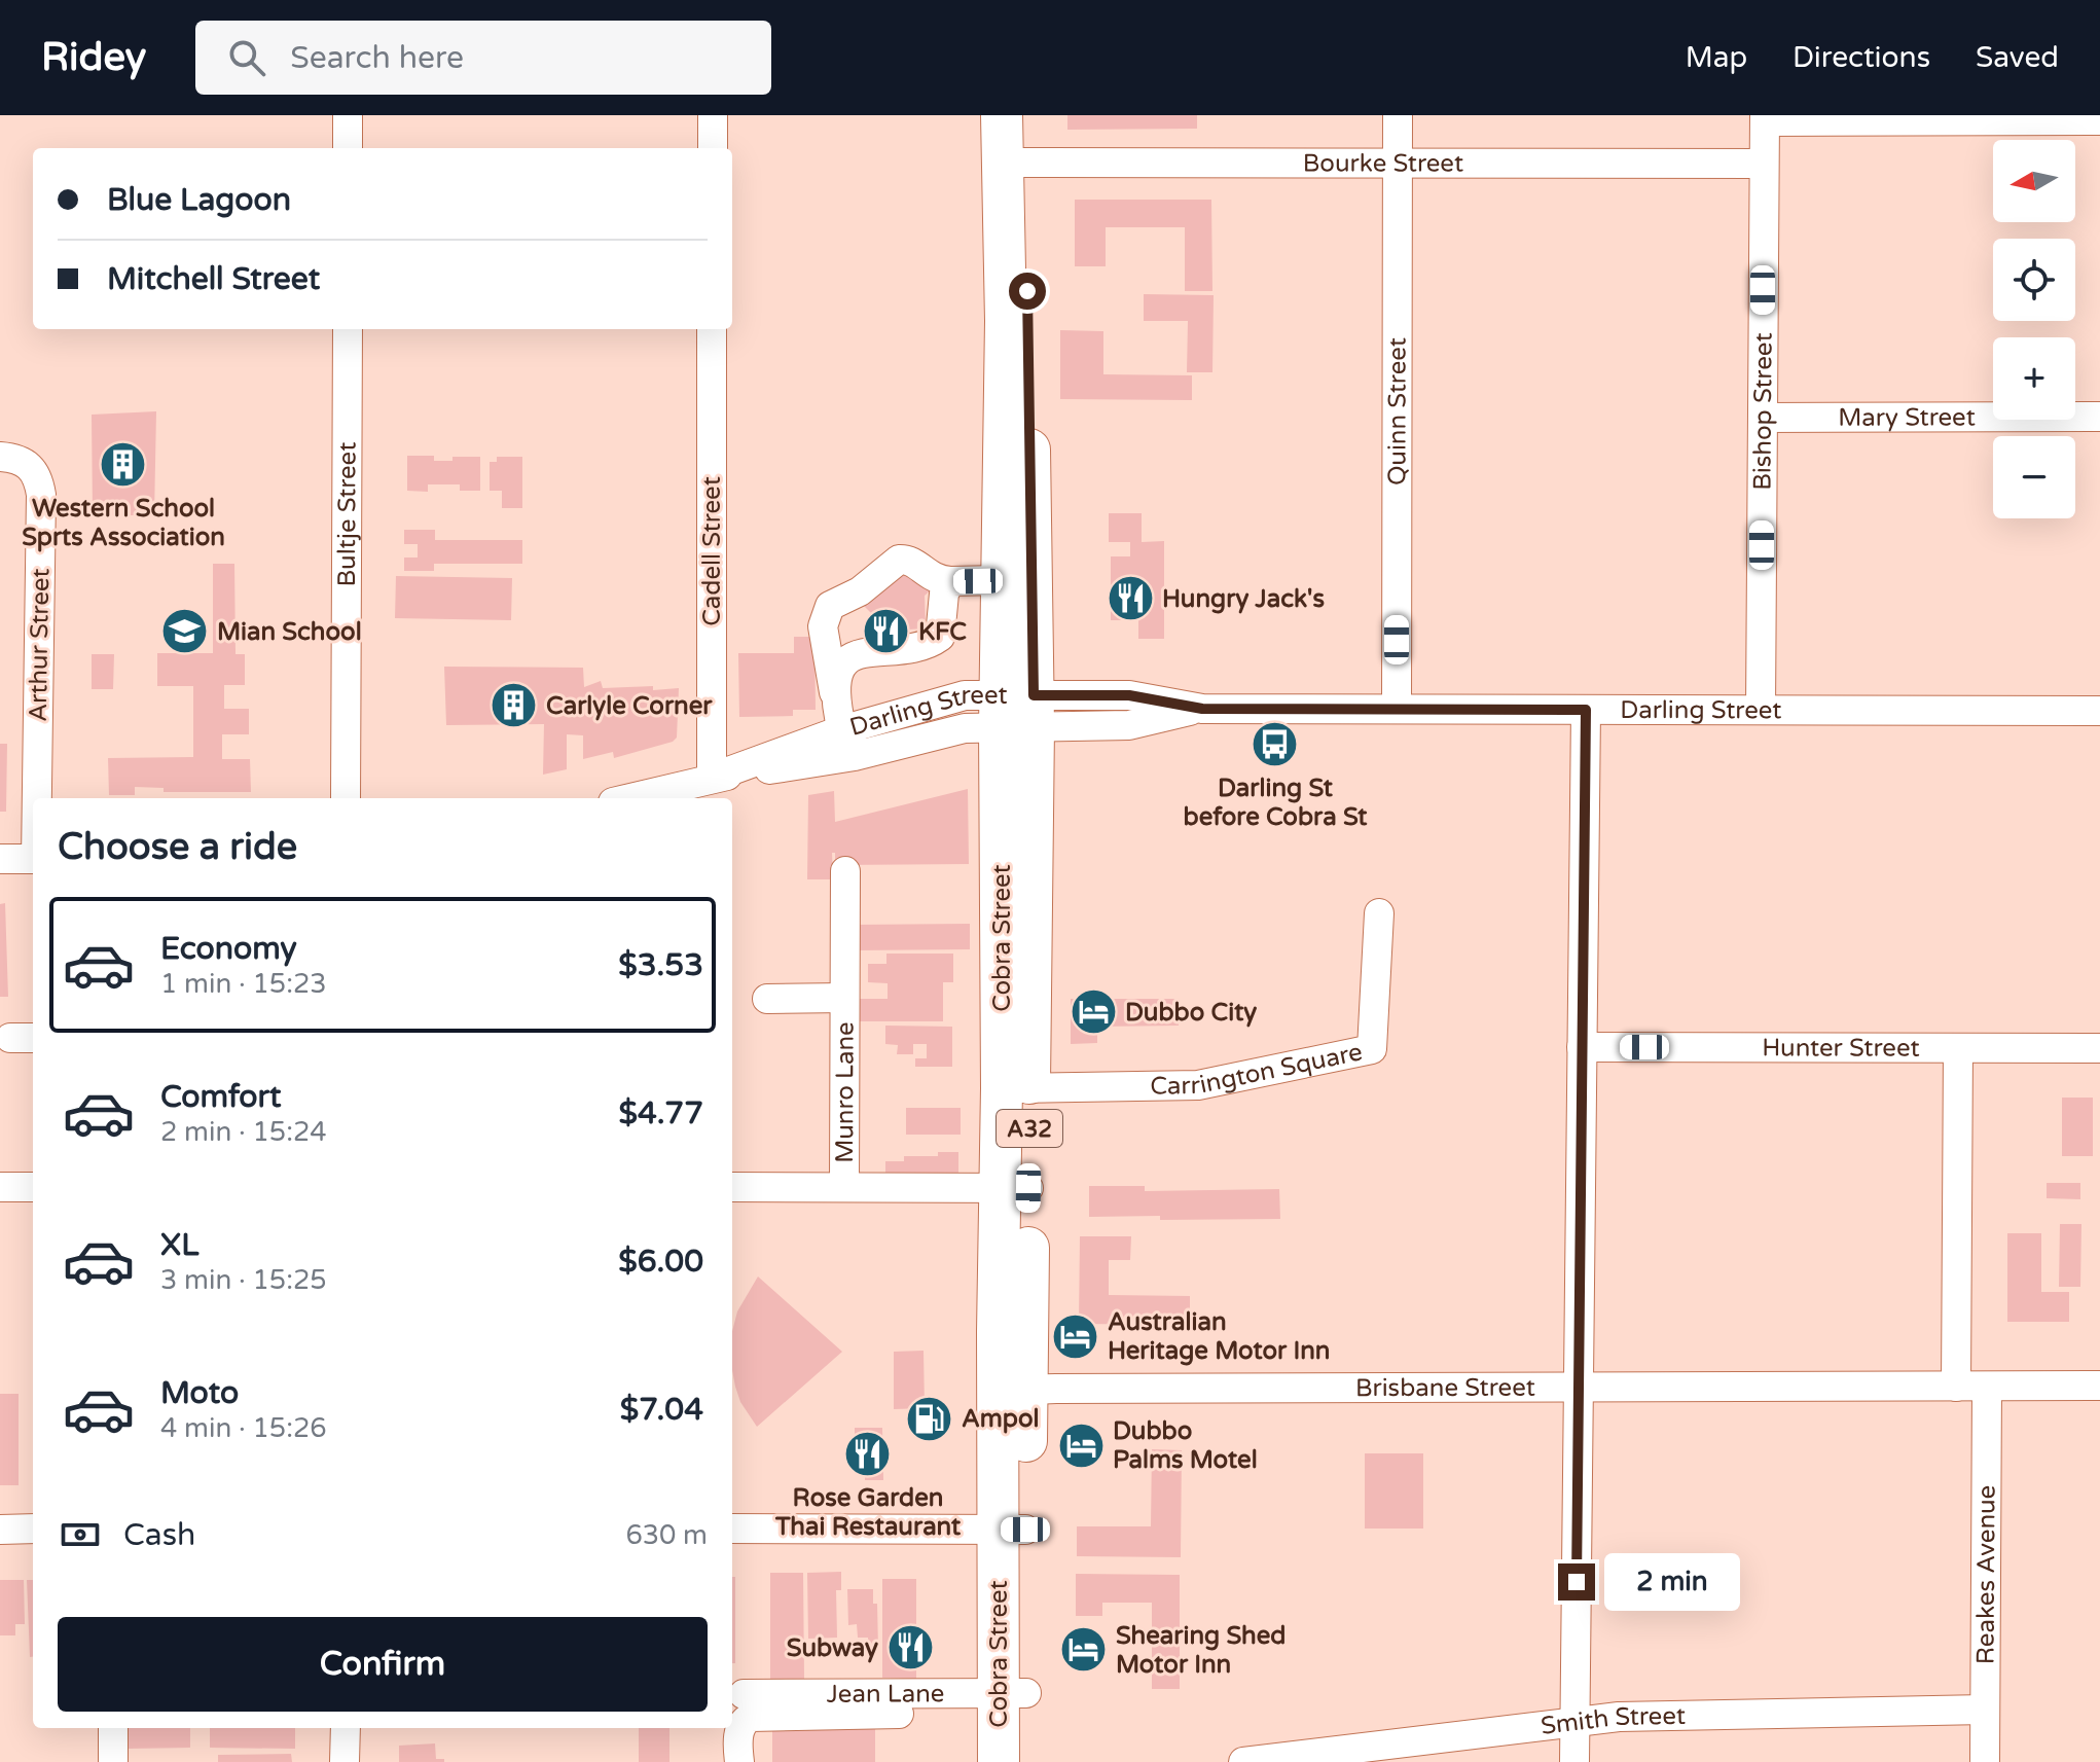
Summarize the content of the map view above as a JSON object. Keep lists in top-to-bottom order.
{
  "streets": {
    "highway": ["Cobra Street", "A32"],
    "street": [
      "Bourke Street",
      "Quinn Street",
      "Bishop Street",
      "Mary Street",
      "Bultje Street",
      "Cadell Street",
      "Arthur Street",
      "Darling Street",
      "Hunter Street",
      "Carrington Square",
      "Munro Lane",
      "Brisbane Street",
      "Reakes Avenue",
      "Jean Lane",
      "Smith Street"
    ]
  },
  "crossings": [
    ["Bourke Street", "Quinn Street"],
    ["Bourke Street", "Bishop Street"],
    ["Bourke Street", "Cobra Street"],
    ["Quinn Street", "Darling Street"],
    ["Bishop Street", "Mary Street"],
    ["Bishop Street", "Darling Street"],
    ["Cadell Street", "Darling Street"],
    ["Darling Street", "Cobra Street"],
    ["Cobra Street", "Carrington Square"],
    ["Cobra Street", "Brisbane Street"],
    ["Cobra Street", "Jean Lane"],
    ["Brisbane Street", "Reakes Avenue"],
    ["Reakes Avenue", "Smith Street"]
  ],
  "places": {
    "building": ["Western School Sprts Association", "Carlyle Corner"],
    "restaurant": [
      "Hungry Jack's",
      "KFC",
      "Rose Garden Thai Restaurant",
      "Subway"
    ],
    "school or university": ["Mian School"],
    "bus stop": ["Darling St before Cobra St"],
    "hotel": [
      "Dubbo City",
      "Australian Heritage Motor Inn",
      "Dubbo Palms Motel",
      "Shearing Shed Motor Inn"
    ],
    "fuel station": ["Ampol"]
  },
  "north": "left",
  "page": {
    "header": "Ridey",
    "search": "Search here",
    "nav": ["Map", "Directions", "Saved"],
    "map_buttons": ["+", "−"],
    "banner": ["Blue Lagoon", "Mitchell Street"],
    "heading": "Choose a ride",
    "list": [
      {
        "name": "Economy",
        "note": "1 min · 15:23",
        "value": "$3.53"
      },
      {
        "name": "Comfort",
        "note": "2 min · 15:24",
        "value": "$4.77"
      },
      {
        "name": "XL",
        "note": "3 min · 15:25",
        "value": "$6.00"
      },
      {
        "name": "Moto",
        "note": "4 min · 15:26",
        "value": "$7.04"
      }
    ],
    "pay": ["Cash", "630 m"],
    "bubble": "2 min",
    "buttons": "Confirm"
  }
}
